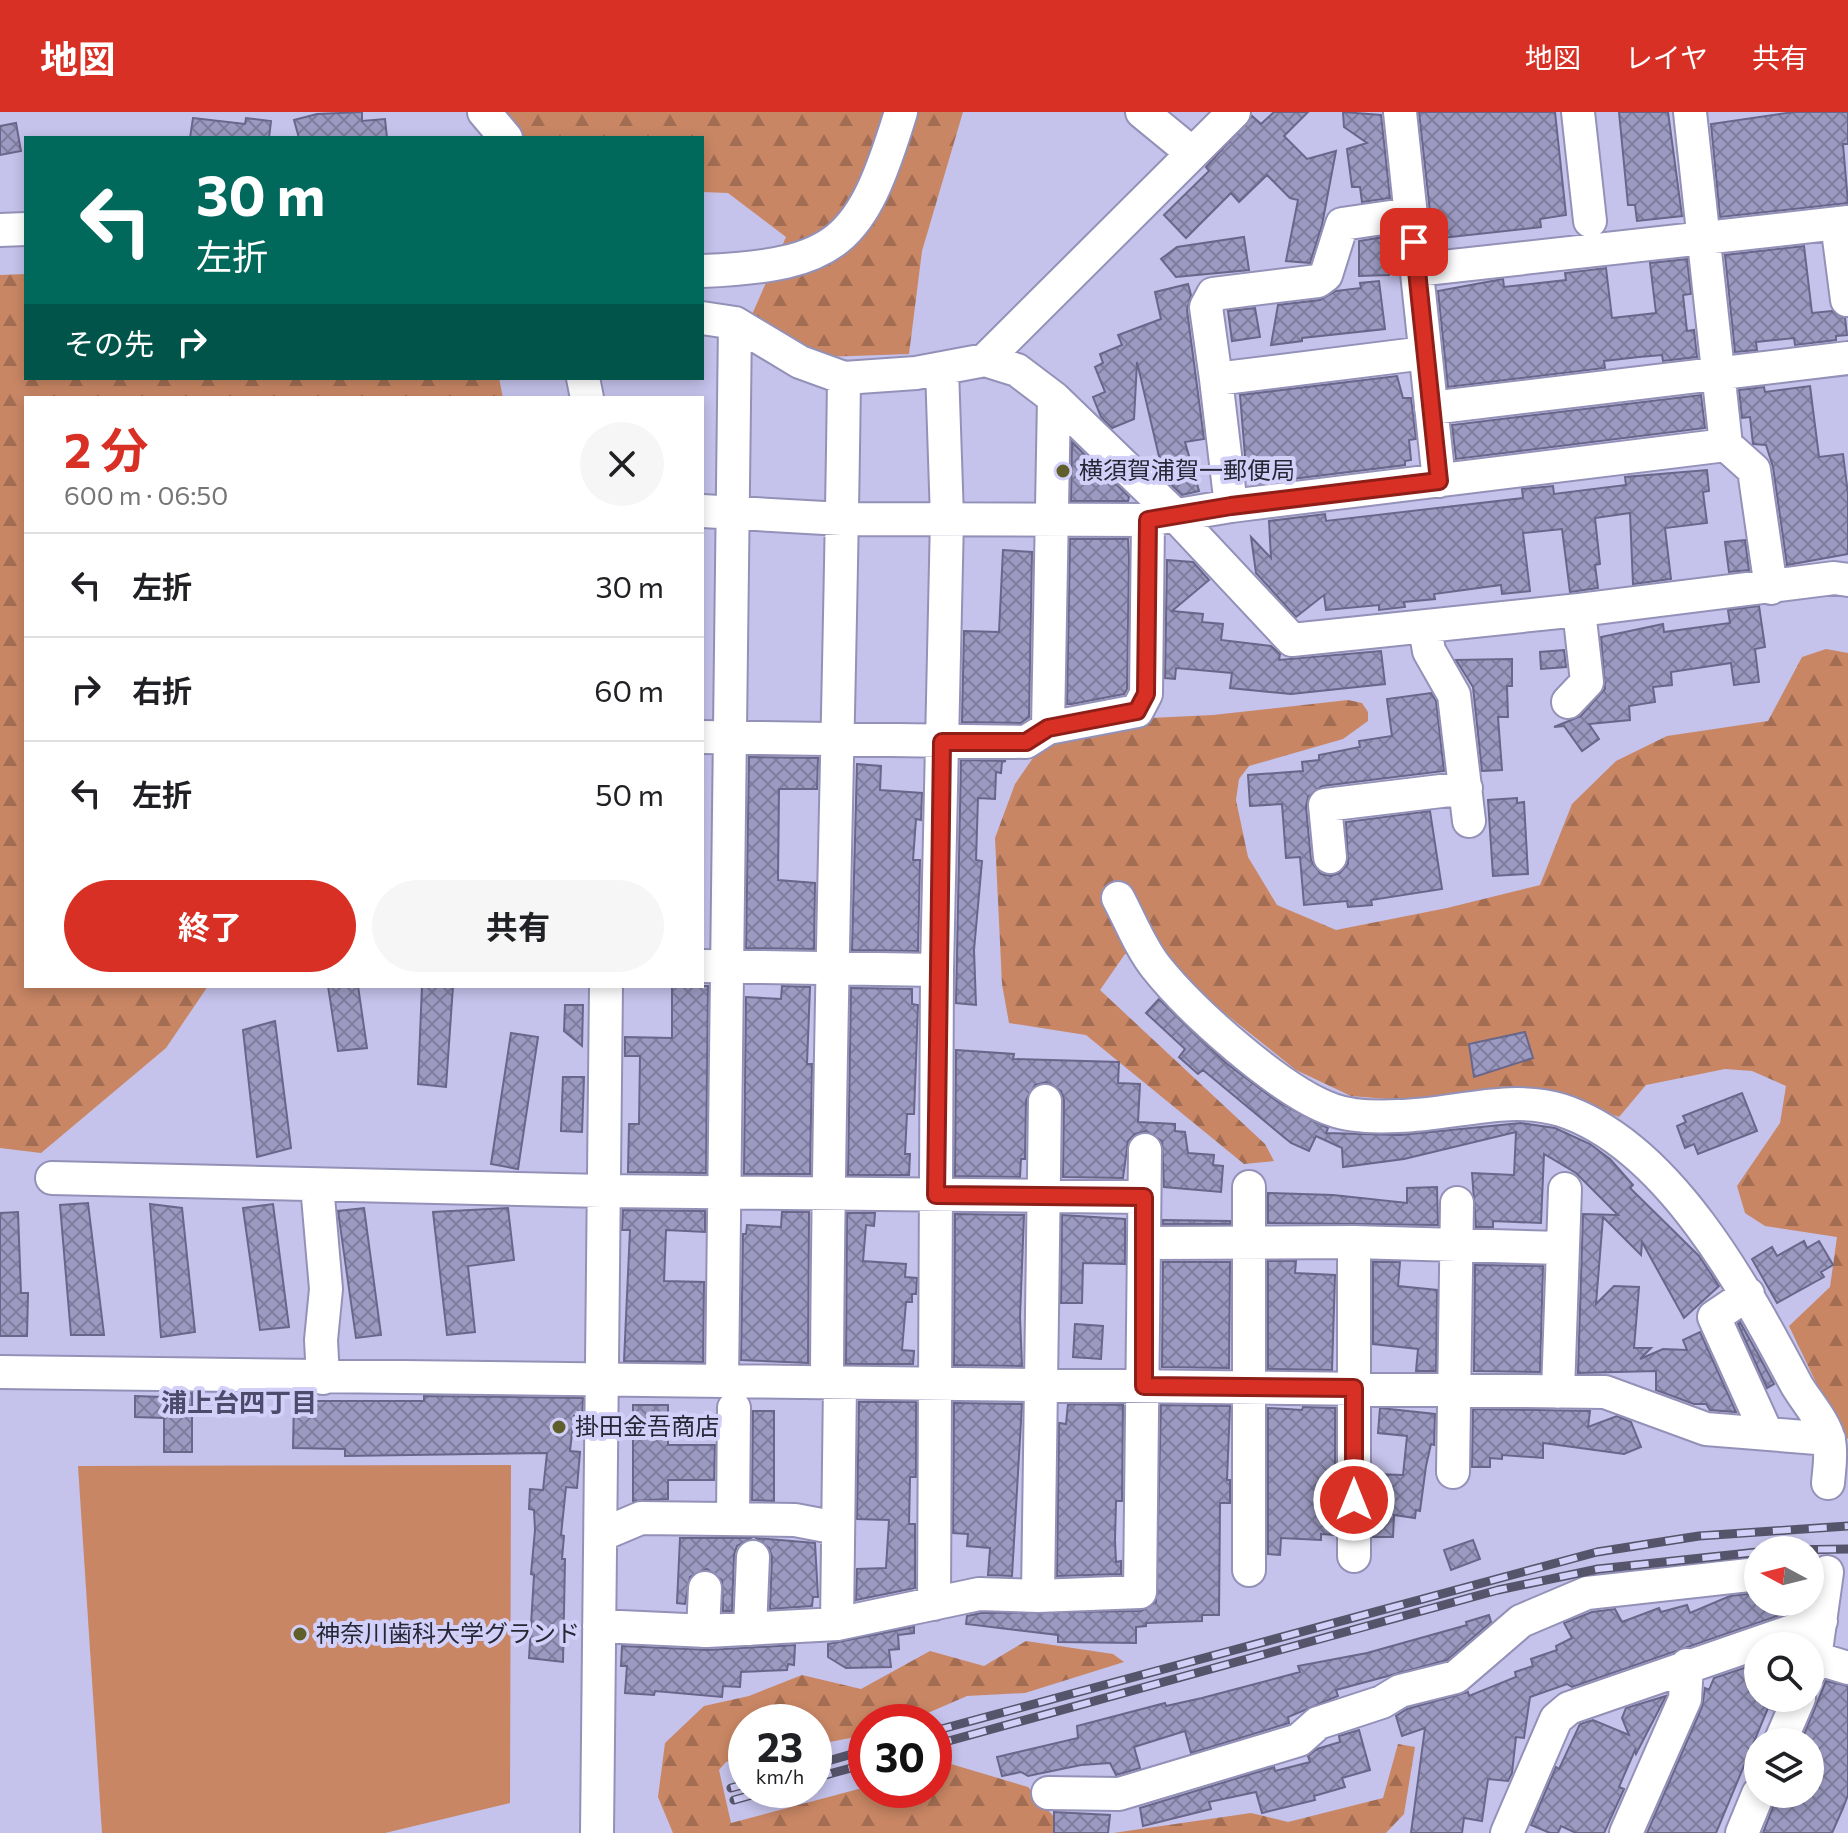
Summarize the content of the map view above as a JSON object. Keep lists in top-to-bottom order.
{
  "districts": ["浦上台四丁目"],
  "places": ["横須賀浦賀一郵便局", "掛田金吾商店", "神奈川歯科大学グランド"],
  "north": "left",
  "page": {
    "header": "地図",
    "nav": ["地図", "レイヤ", "共有"],
    "turn": ["30 m", "左折"],
    "then": "その先",
    "heading": ["2 分", "600 m · 06:50"],
    "list": [
      {
        "name": "左折",
        "value": "30 m"
      },
      {
        "name": "右折",
        "value": "60 m"
      },
      {
        "name": "左折",
        "value": "50 m"
      }
    ],
    "buttons": ["終了", "共有"],
    "speed": "23 km/h",
    "limit": "30"
  }
}
